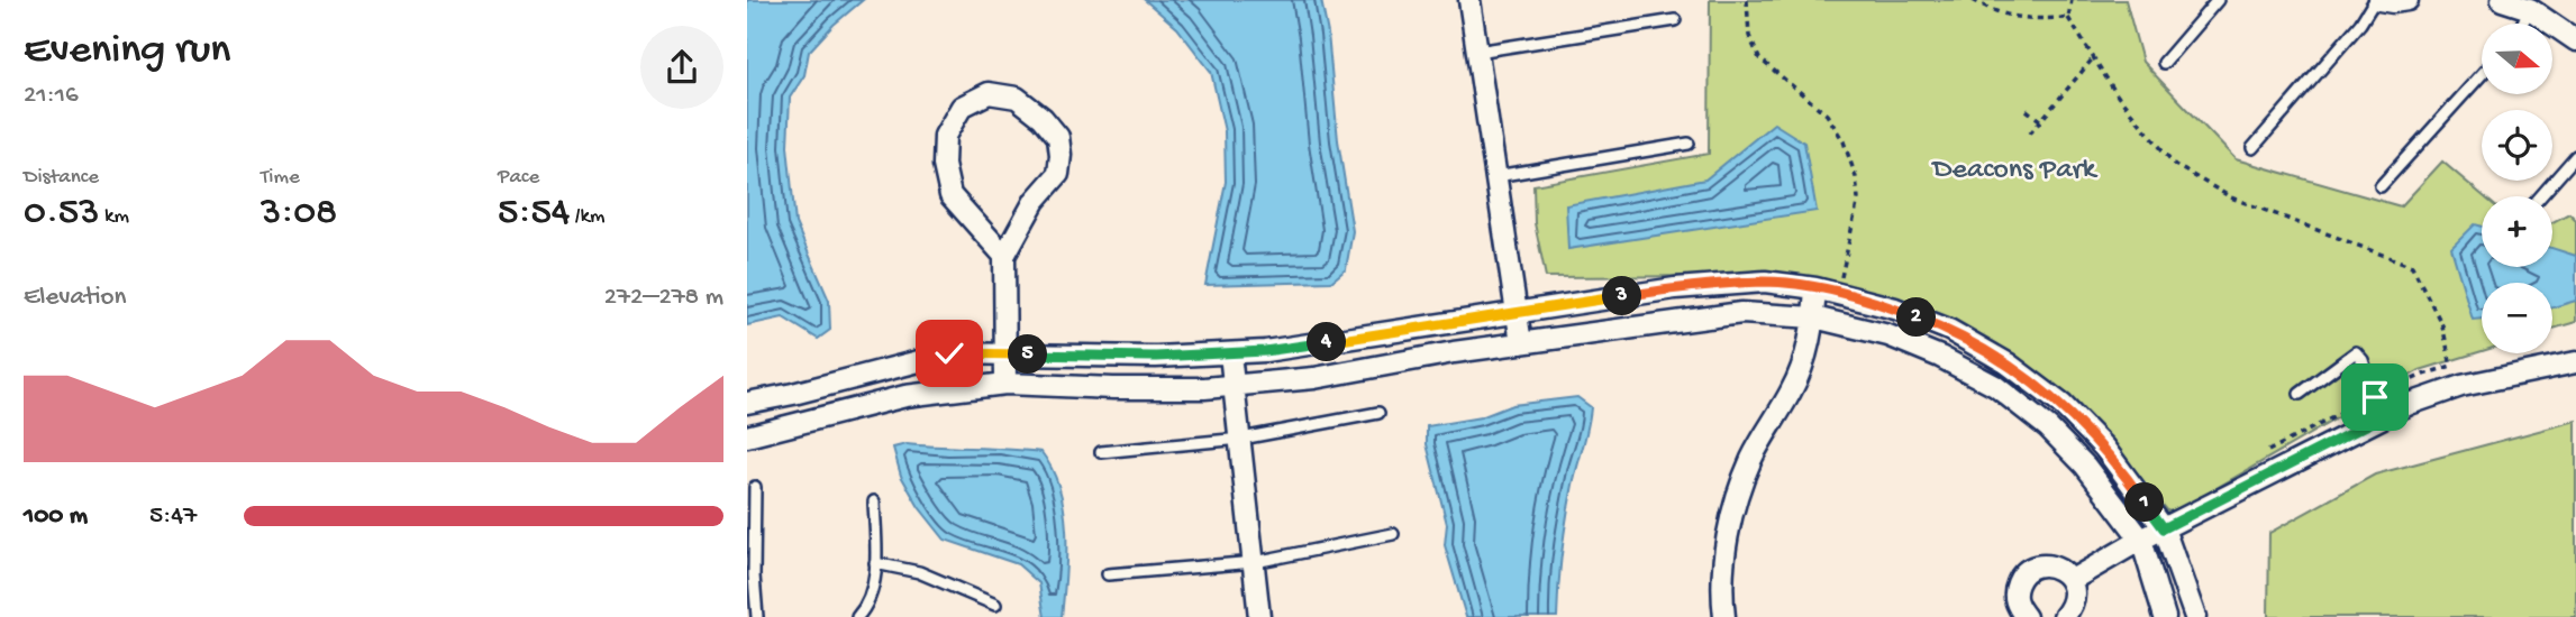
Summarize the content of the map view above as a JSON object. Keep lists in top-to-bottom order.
{
  "parks": ["Deacons Park"],
  "north": "right",
  "page": {
    "heading": ["Evening run", "21:16"],
    "map_buttons": ["+", "−"],
    "stats": [
      ["Distance", "0.53 km"],
      ["Time", "3:08"],
      ["Pace", "5:54 /km"]
    ],
    "chart": ["Elevation", "272–278 m"],
    "pins": [
      "3",
      "2",
      "4",
      "5",
      "1"
    ],
    "list": [
      {
        "name": "100 m",
        "note": "5:47"
      }
    ]
  }
}
